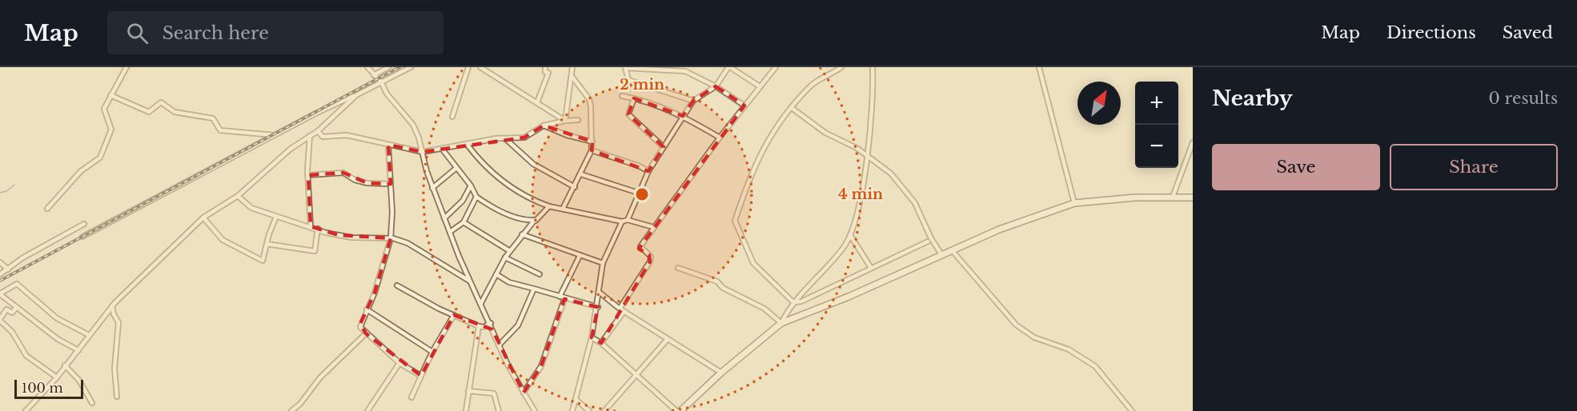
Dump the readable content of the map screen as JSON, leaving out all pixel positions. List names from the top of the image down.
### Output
{
  "scale_bar": "100 m",
  "north": "top right",
  "page": {
    "header": "Map",
    "search": "Search here",
    "nav": ["Map", "Directions", "Saved"],
    "heading": ["Nearby", "0 results"],
    "map_buttons": ["+", "−"],
    "buttons": ["Save", "Share"],
    "scale": "100 m"
  },
  "rings": ["2 min", "4 min"]
}
